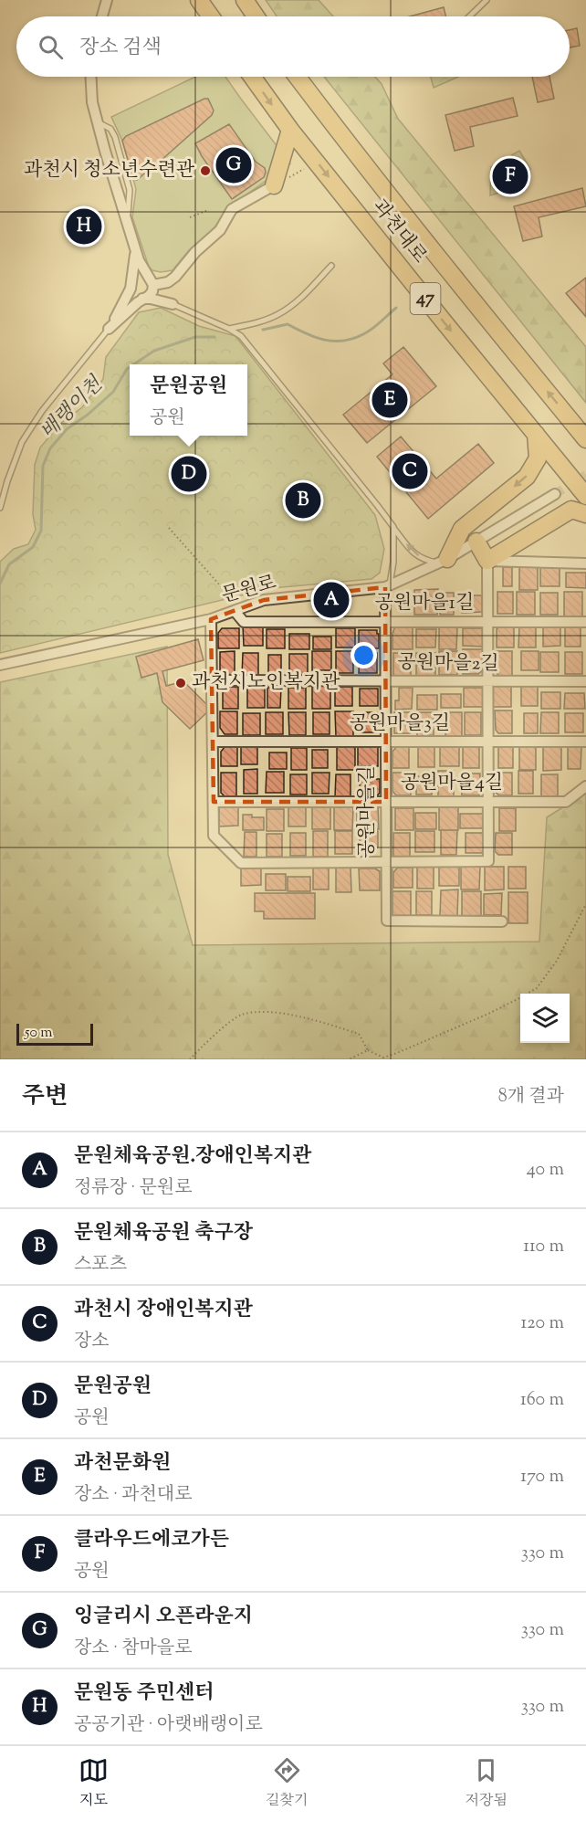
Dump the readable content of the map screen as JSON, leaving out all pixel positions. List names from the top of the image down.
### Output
{
  "streets": {
    "highway": ["과천대로", "47"],
    "street": [
      "문원로",
      "공원마을1길",
      "공원마을2길",
      "공원마을3길",
      "공원마을4길",
      "공원마을길"
    ]
  },
  "crossings": [
    ["문원로", "공원마을1길"],
    ["문원로", "공원마을길"],
    ["공원마을1길", "공원마을길"],
    ["공원마을2길", "공원마을길"],
    ["공원마을3길", "공원마을길"],
    ["공원마을4길", "공원마을길"]
  ],
  "water": ["배랭이천"],
  "places": ["과천시 청소년수련관", "과천시노인복지관"],
  "scale_bar": "50 m",
  "page": {
    "search": "장소 검색",
    "pins": [
      "G",
      "F",
      "H",
      "E",
      "C",
      "D",
      "B",
      "A"
    ],
    "popup": ["문원공원", "공원"],
    "scale": "50 m",
    "heading": ["주변", "8개 결과"],
    "list": [
      {
        "mark": "A",
        "name": "문원체육공원.장애인복지관",
        "note": "정류장 · 문원로",
        "value": "40 m"
      },
      {
        "mark": "B",
        "name": "문원체육공원 축구장",
        "note": "스포츠",
        "value": "110 m"
      },
      {
        "mark": "C",
        "name": "과천시 장애인복지관",
        "note": "장소",
        "value": "120 m"
      },
      {
        "mark": "D",
        "name": "문원공원",
        "note": "공원",
        "value": "160 m"
      },
      {
        "mark": "E",
        "name": "과천문화원",
        "note": "장소 · 과천대로",
        "value": "170 m"
      },
      {
        "mark": "F",
        "name": "클라우드에코가든",
        "note": "공원",
        "value": "330 m"
      },
      {
        "mark": "G",
        "name": "잉글리시 오픈라운지",
        "note": "장소 · 참마을로",
        "value": "330 m"
      },
      {
        "mark": "H",
        "name": "문원동 주민센터",
        "note": "공공기관 · 아랫배랭이로",
        "value": "330 m"
      }
    ],
    "nav": ["지도", "길찾기", "저장됨"]
  }
}
